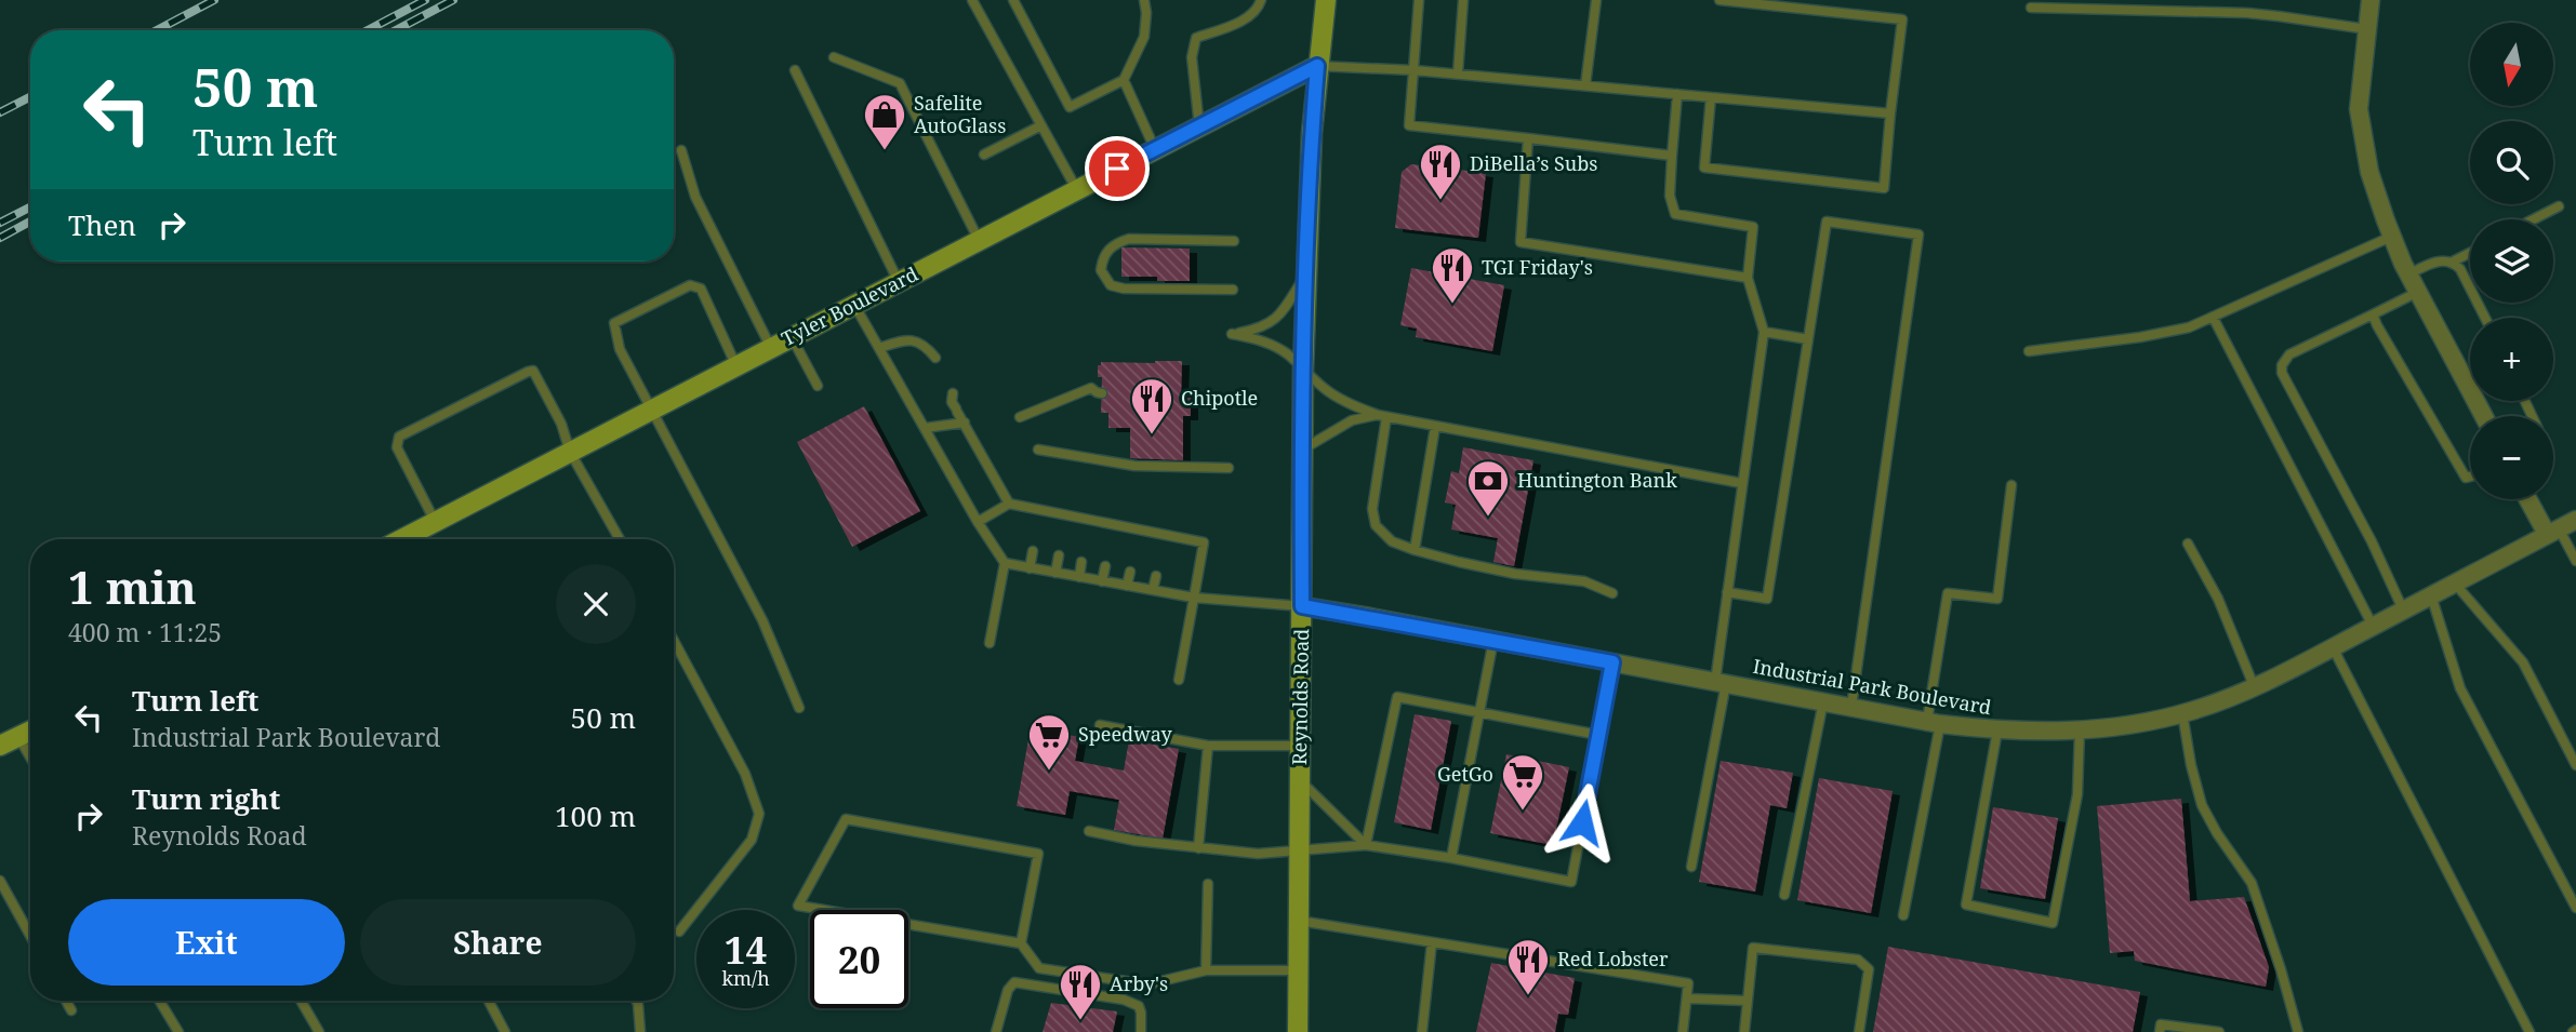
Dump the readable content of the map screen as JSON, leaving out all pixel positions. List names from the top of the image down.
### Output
{
  "streets": {
    "street": ["Tyler Boulevard", "Industrial Park Boulevard", "Reynolds Road"]
  },
  "crossings": [
    ["Tyler Boulevard", "Reynolds Road"],
    ["Industrial Park Boulevard", "Reynolds Road"]
  ],
  "places": {
    "shop": ["Safelite AutoGlass"],
    "restaurant": [
      "DiBella’s Subs",
      "TGI Friday's",
      "Chipotle",
      "Red Lobster",
      "Arby's"
    ],
    "bank": ["Huntington Bank"],
    "supermarket": ["Speedway", "GetGo"]
  },
  "north": "bottom",
  "page": {
    "map_buttons": ["+", "−"],
    "turn": ["50 m", "Turn left"],
    "then": "Then",
    "heading": ["1 min", "400 m · 11:25"],
    "list": [
      {
        "name": "Turn left",
        "note": "Industrial Park Boulevard",
        "value": "50 m"
      },
      {
        "name": "Turn right",
        "note": "Reynolds Road",
        "value": "100 m"
      }
    ],
    "buttons": ["Exit", "Share"],
    "speed": "14 km/h",
    "limit": "20"
  }
}
